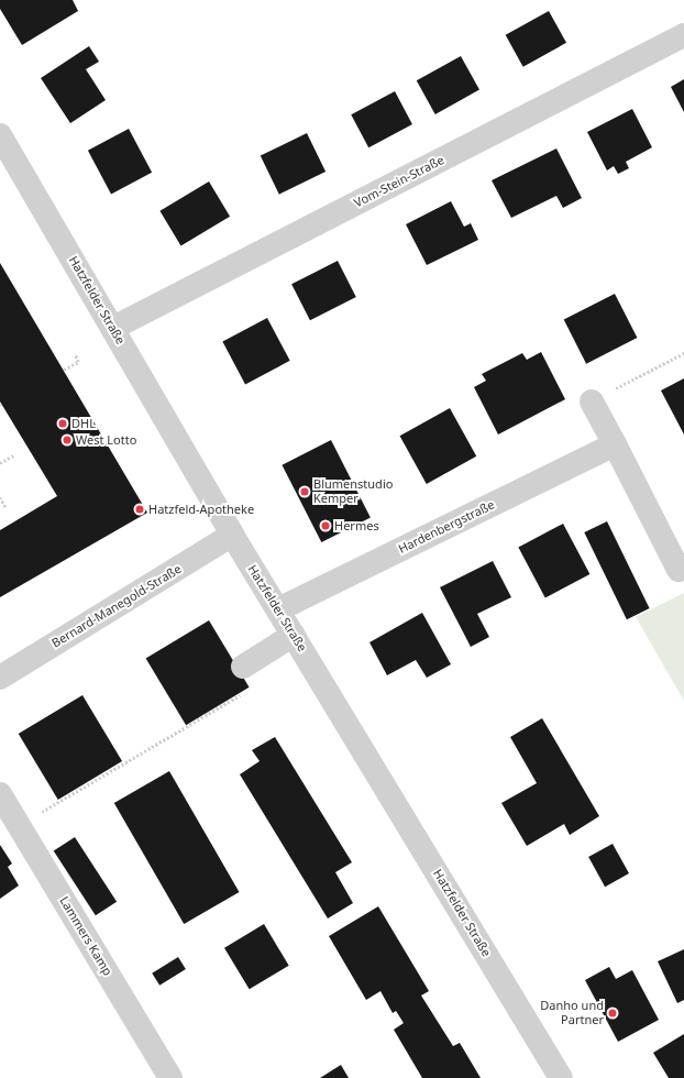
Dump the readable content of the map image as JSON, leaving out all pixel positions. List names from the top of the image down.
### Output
{
  "streets": {
    "street": [
      "Vom-Stein-Straße",
      "Hatzfelder Straße",
      "Hardenbergstraße",
      "Bernard-Manegold-Straße",
      "Lammers Kamp"
    ]
  },
  "crossings": [
    ["Vom-Stein-Straße", "Hatzfelder Straße"],
    ["Hatzfelder Straße", "Hardenbergstraße"],
    ["Hatzfelder Straße", "Bernard-Manegold-Straße"]
  ],
  "places": [
    "DHL",
    "West Lotto",
    "Blumenstudio Kemper",
    "Hatzfeld-Apotheke",
    "Hermes",
    "Danho und Partner"
  ]
}
